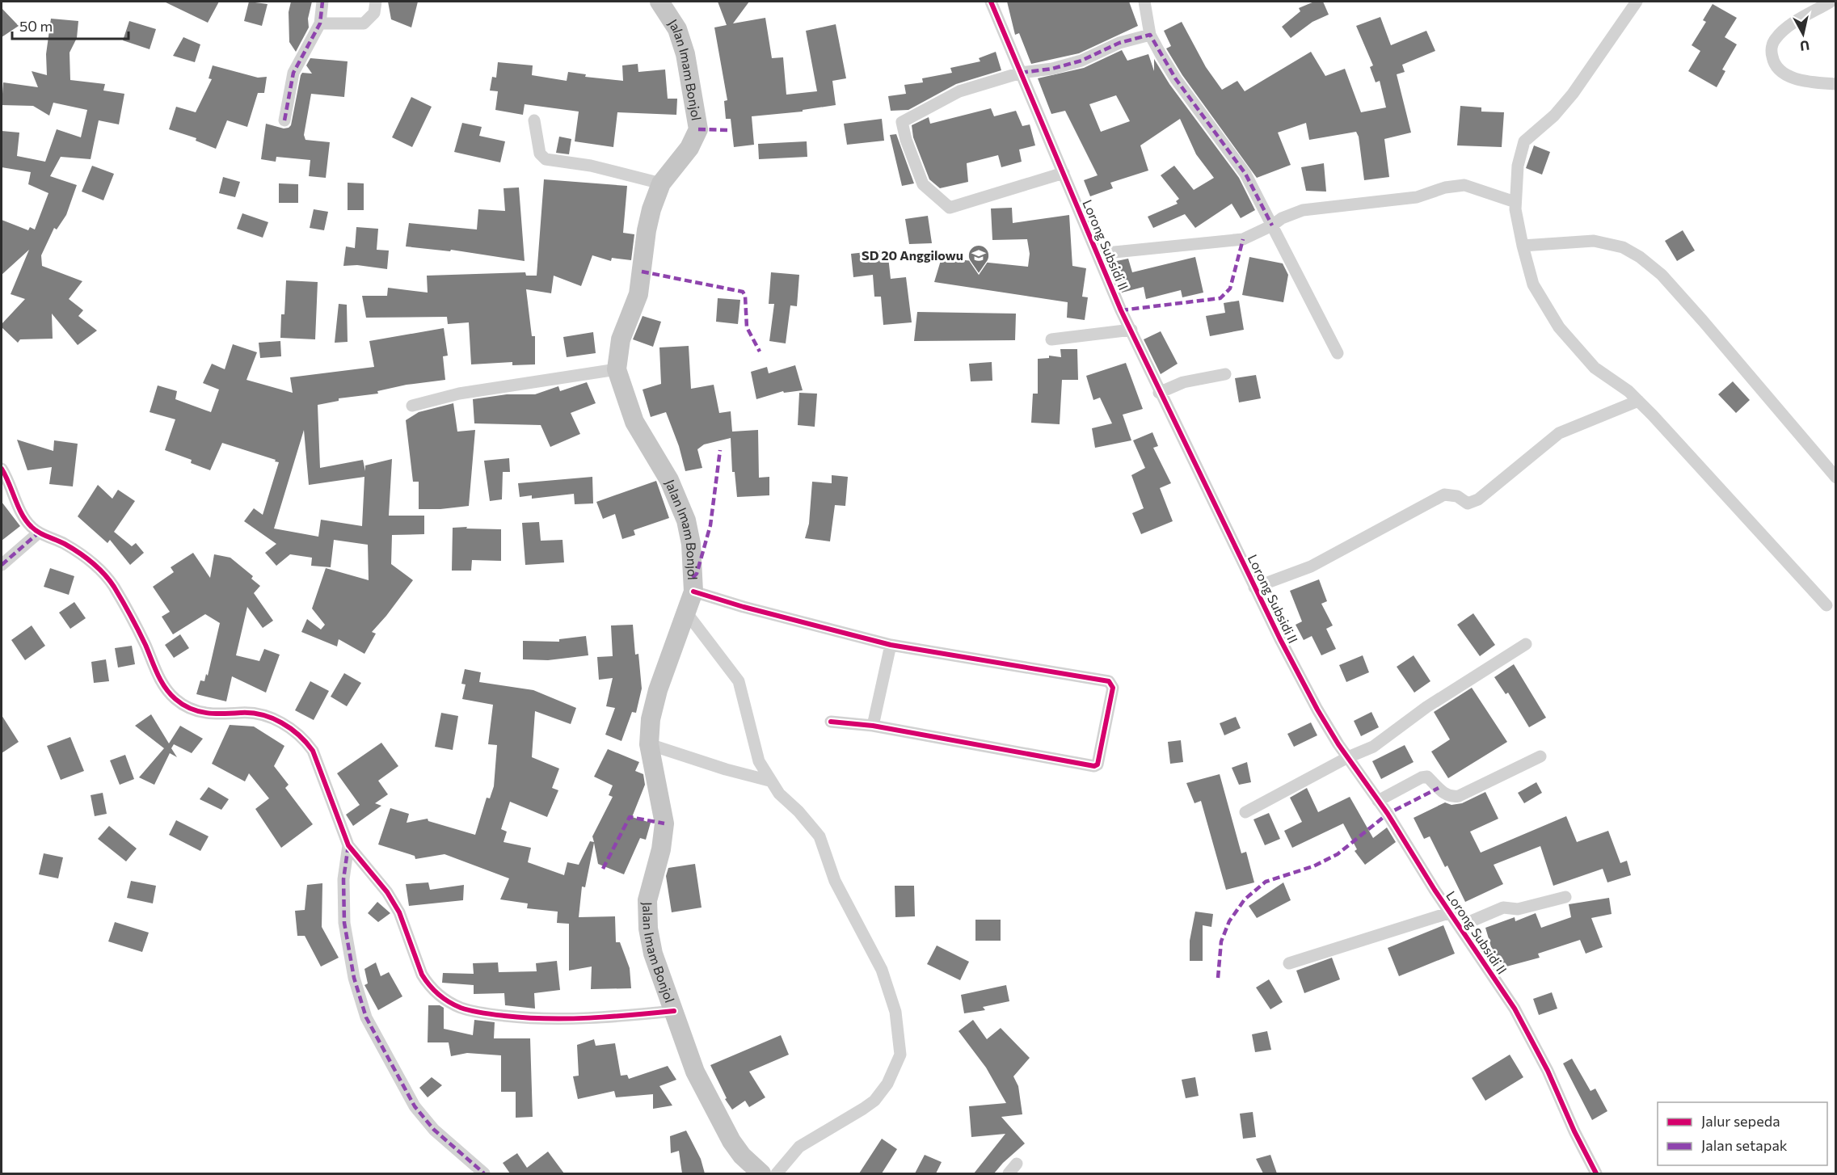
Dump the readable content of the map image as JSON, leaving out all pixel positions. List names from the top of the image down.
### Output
{
  "streets": {
    "main road": ["Jalan Imam Bonjol"],
    "street": ["Lorong Subsidi II"]
  },
  "places": {
    "school or university": ["SD 20 Anggilowu"]
  },
  "legend": ["Jalur sepeda", "Jalan setapak"],
  "scale_bar": "50 m",
  "north": "bottom"
}
